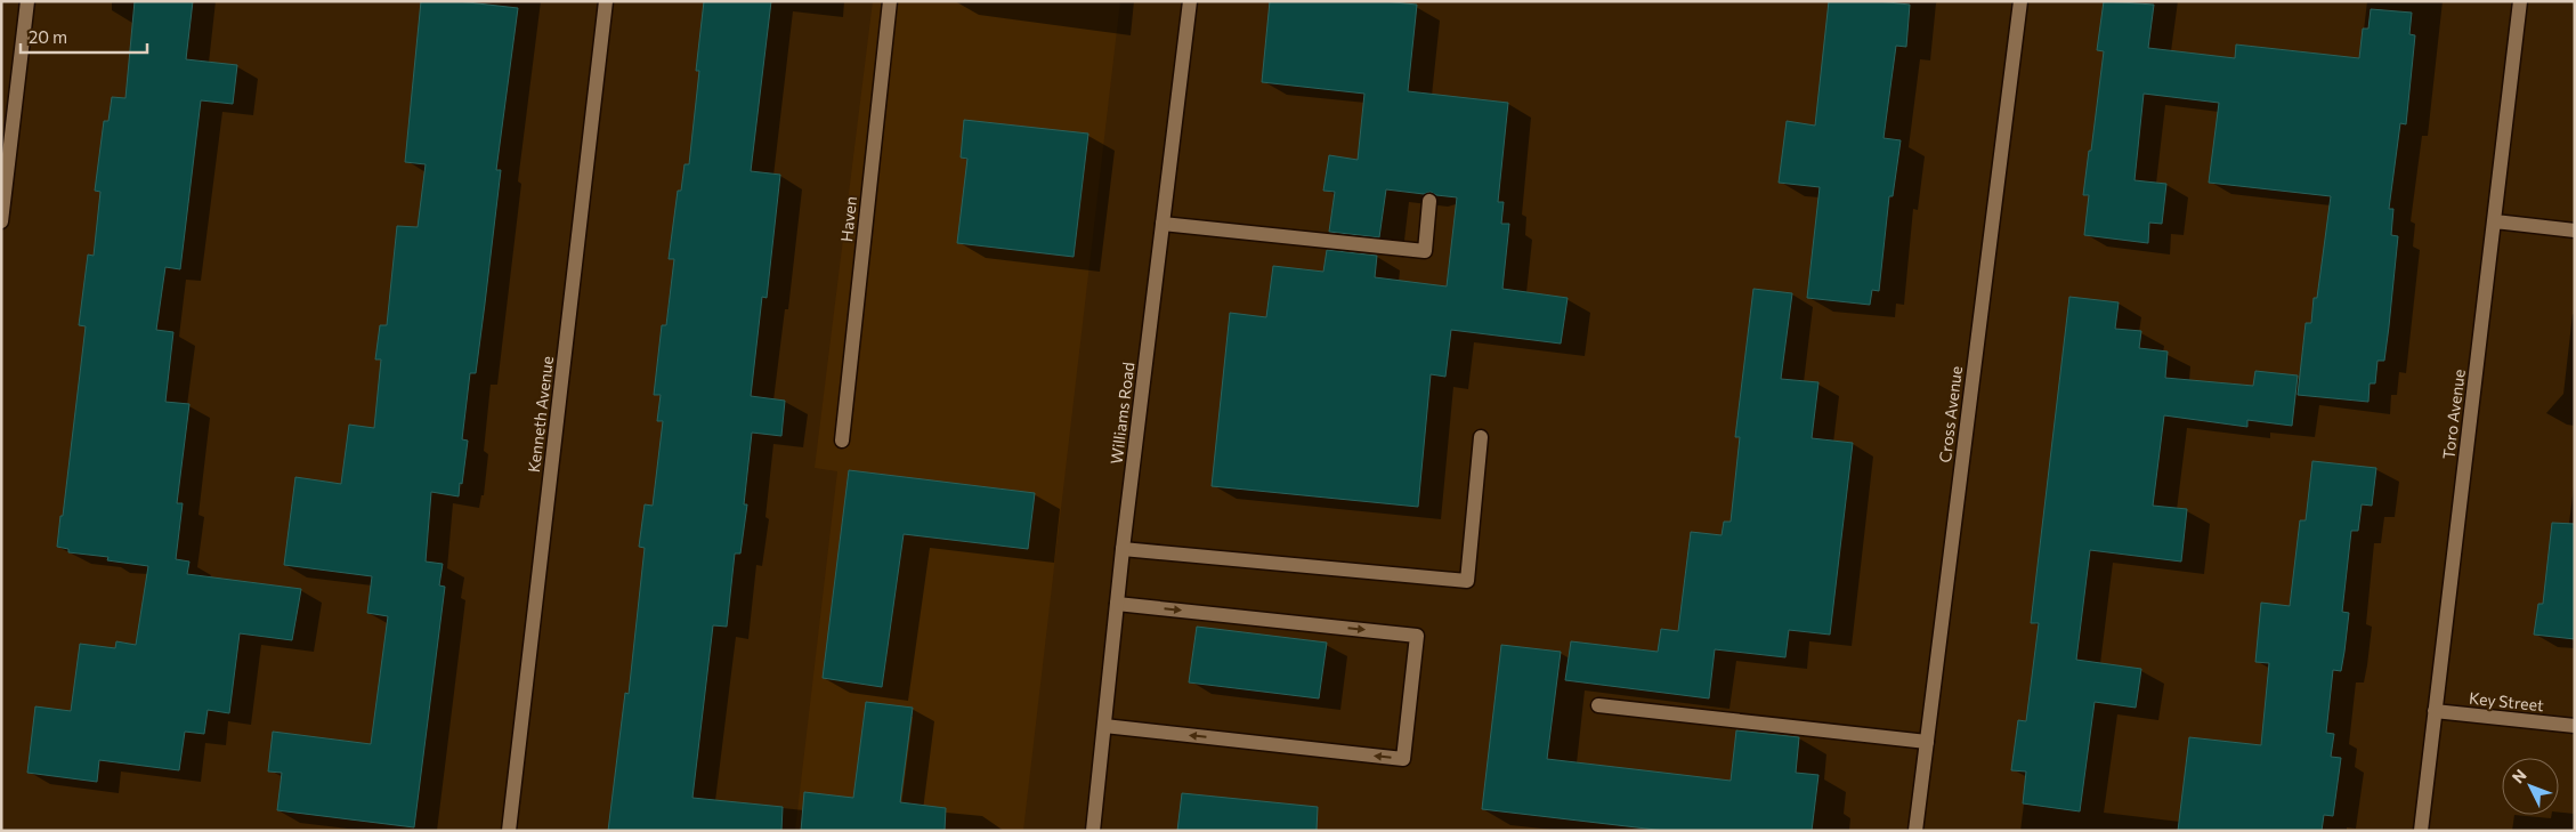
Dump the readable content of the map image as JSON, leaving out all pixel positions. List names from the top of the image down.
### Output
{
  "streets": {
    "street": [
      "Haven",
      "Williams Road",
      "Kenneth Avenue",
      "Cross Avenue",
      "Toro Avenue",
      "Key Street"
    ]
  },
  "crossings": [
    ["Toro Avenue", "Key Street"]
  ],
  "scale_bar": "20 m",
  "north": "top left"
}
